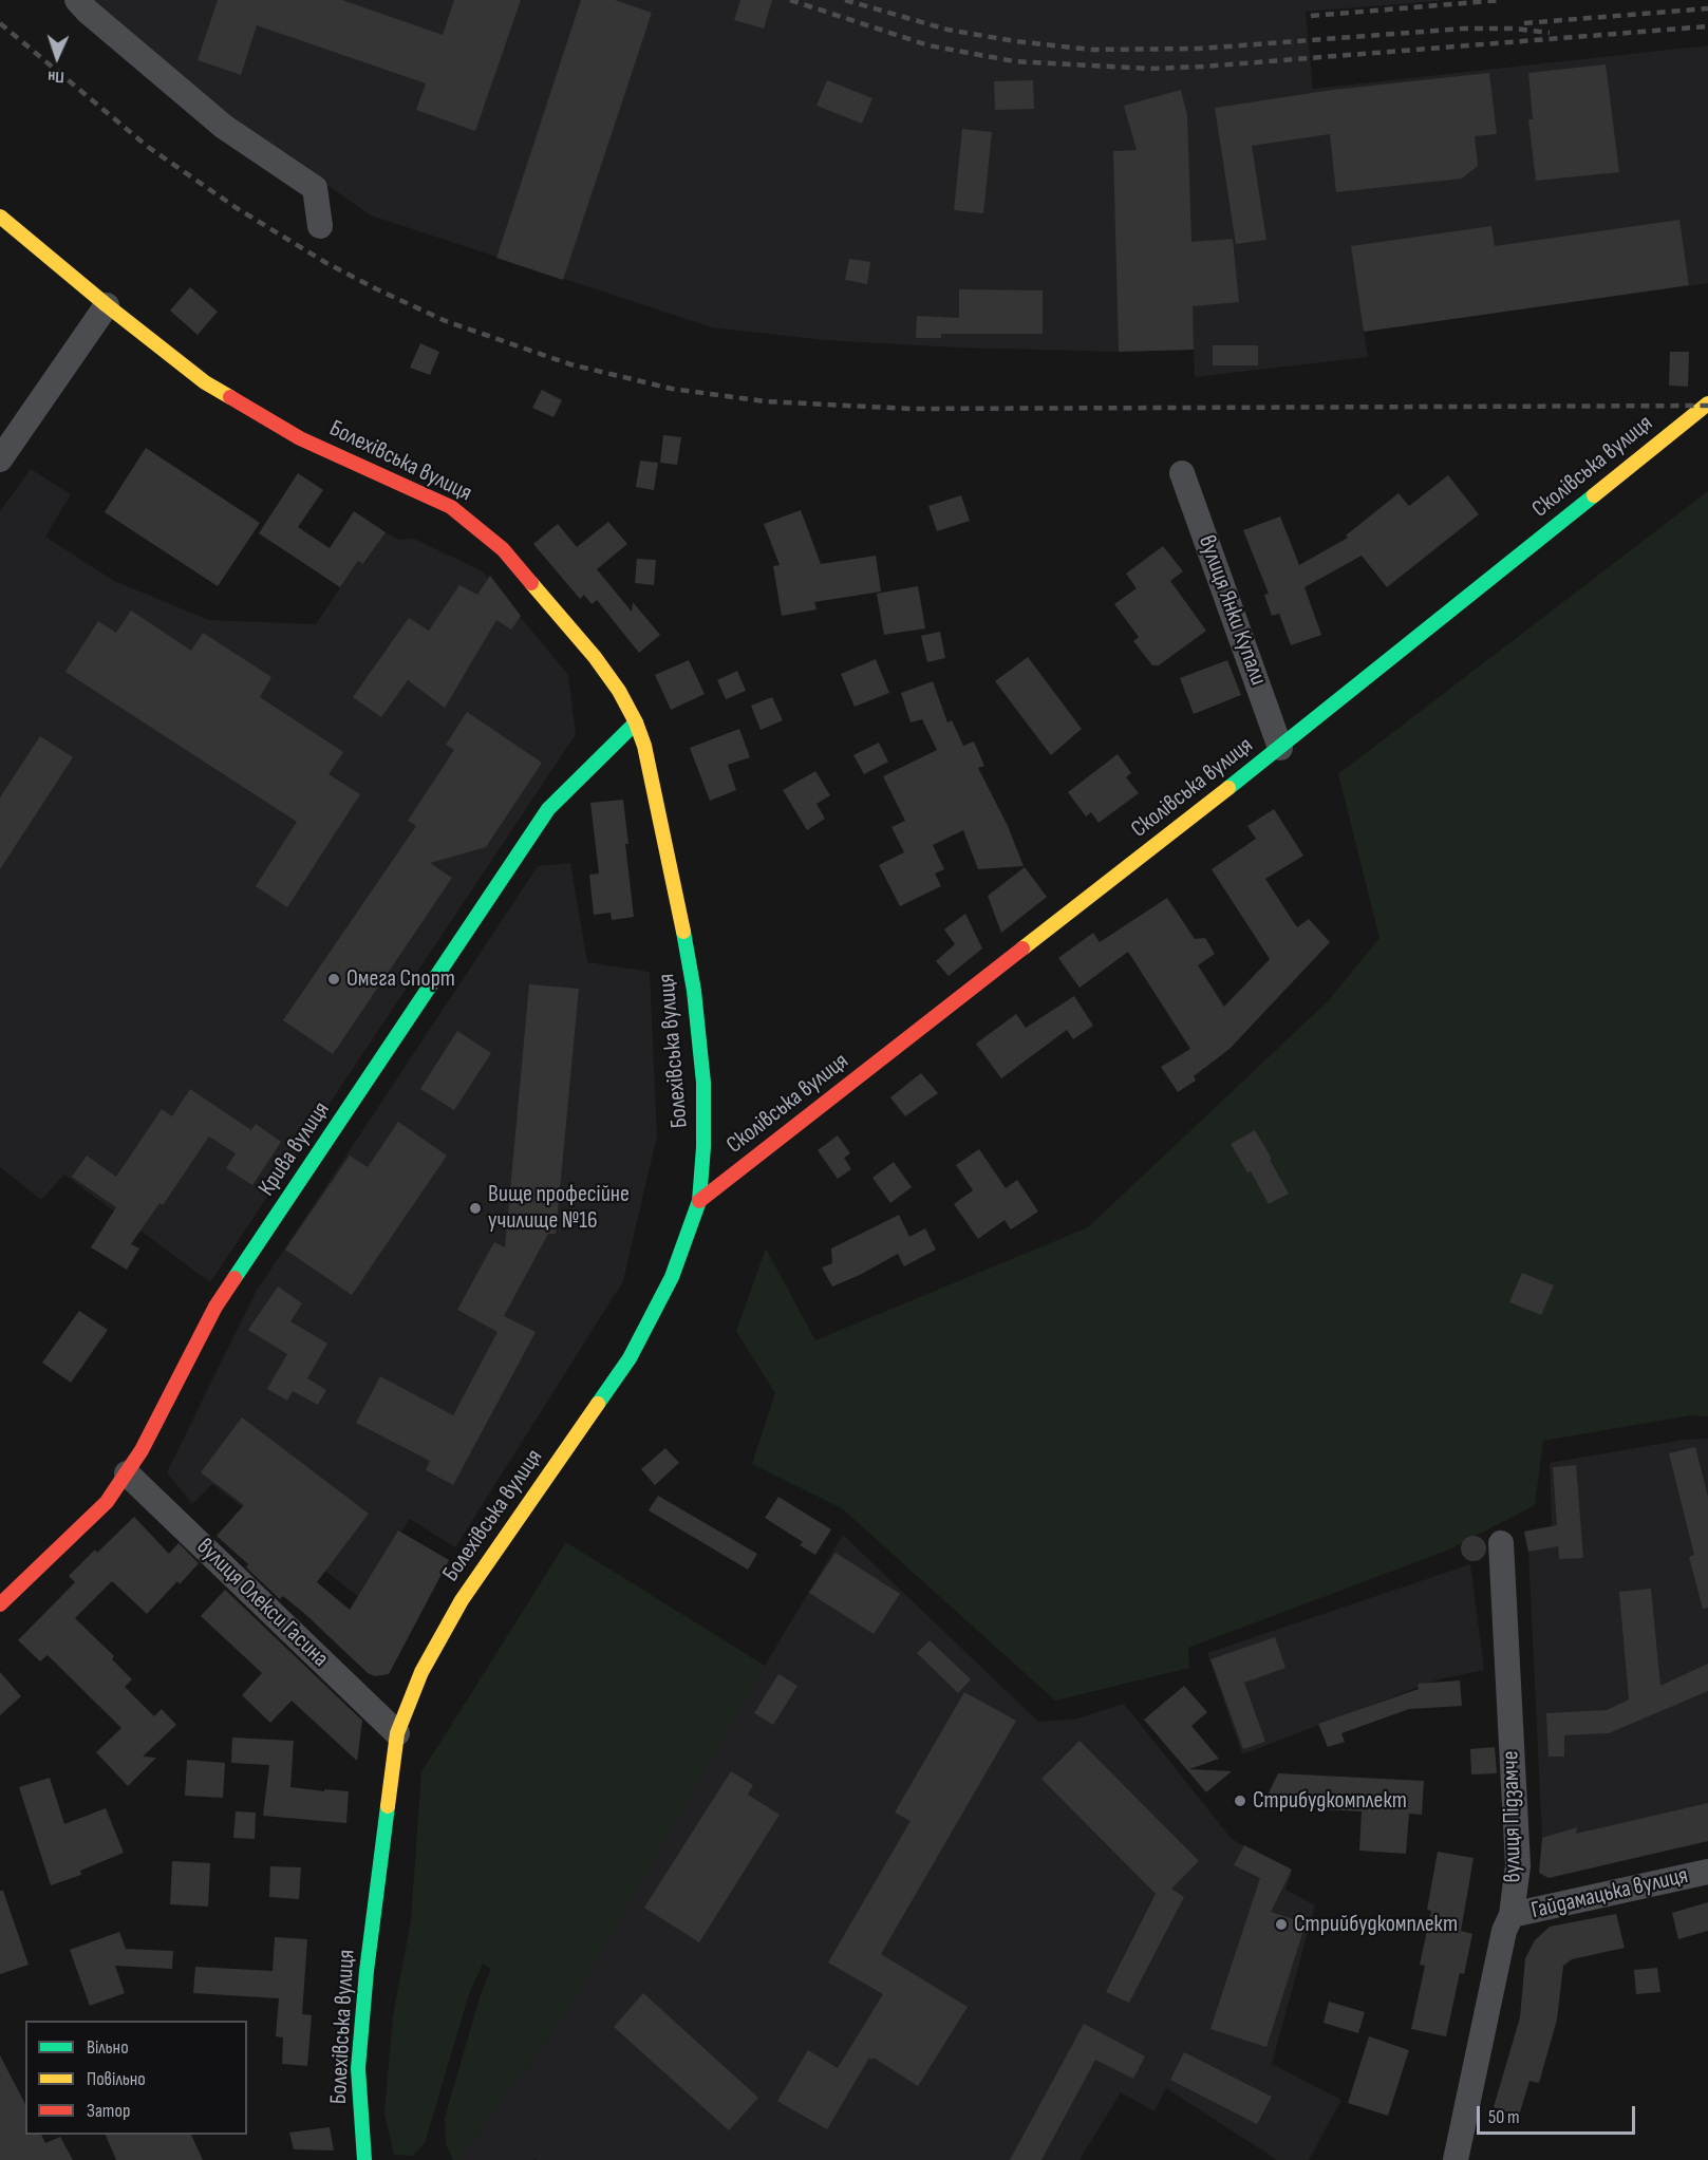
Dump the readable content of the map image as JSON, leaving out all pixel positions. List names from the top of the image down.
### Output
{
  "streets": {
    "street": [
      "Болехівська вулиця",
      "Сколівська вулиця",
      "вулиця Янки Купали",
      "Крива вулиця",
      "вулиця Олекси Гасина",
      "вулиця Підзамче",
      "Гайдамацька вулиця"
    ]
  },
  "crossings": [
    ["Болехівська вулиця", "Сколівська вулиця"],
    ["Болехівська вулиця", "Крива вулиця"],
    ["Болехівська вулиця", "вулиця Олекси Гасина"],
    ["Сколівська вулиця", "вулиця Янки Купали"],
    ["Крива вулиця", "вулиця Олекси Гасина"],
    ["вулиця Підзамче", "Гайдамацька вулиця"]
  ],
  "places": [
    "Омега Спорт",
    "Вище професійне училище №16",
    "Стрибудкомплект",
    "Стрийбудкомплект"
  ],
  "legend": ["Вільно", "Повільно", "Затор"],
  "scale_bar": "50 m",
  "north": "bottom"
}
